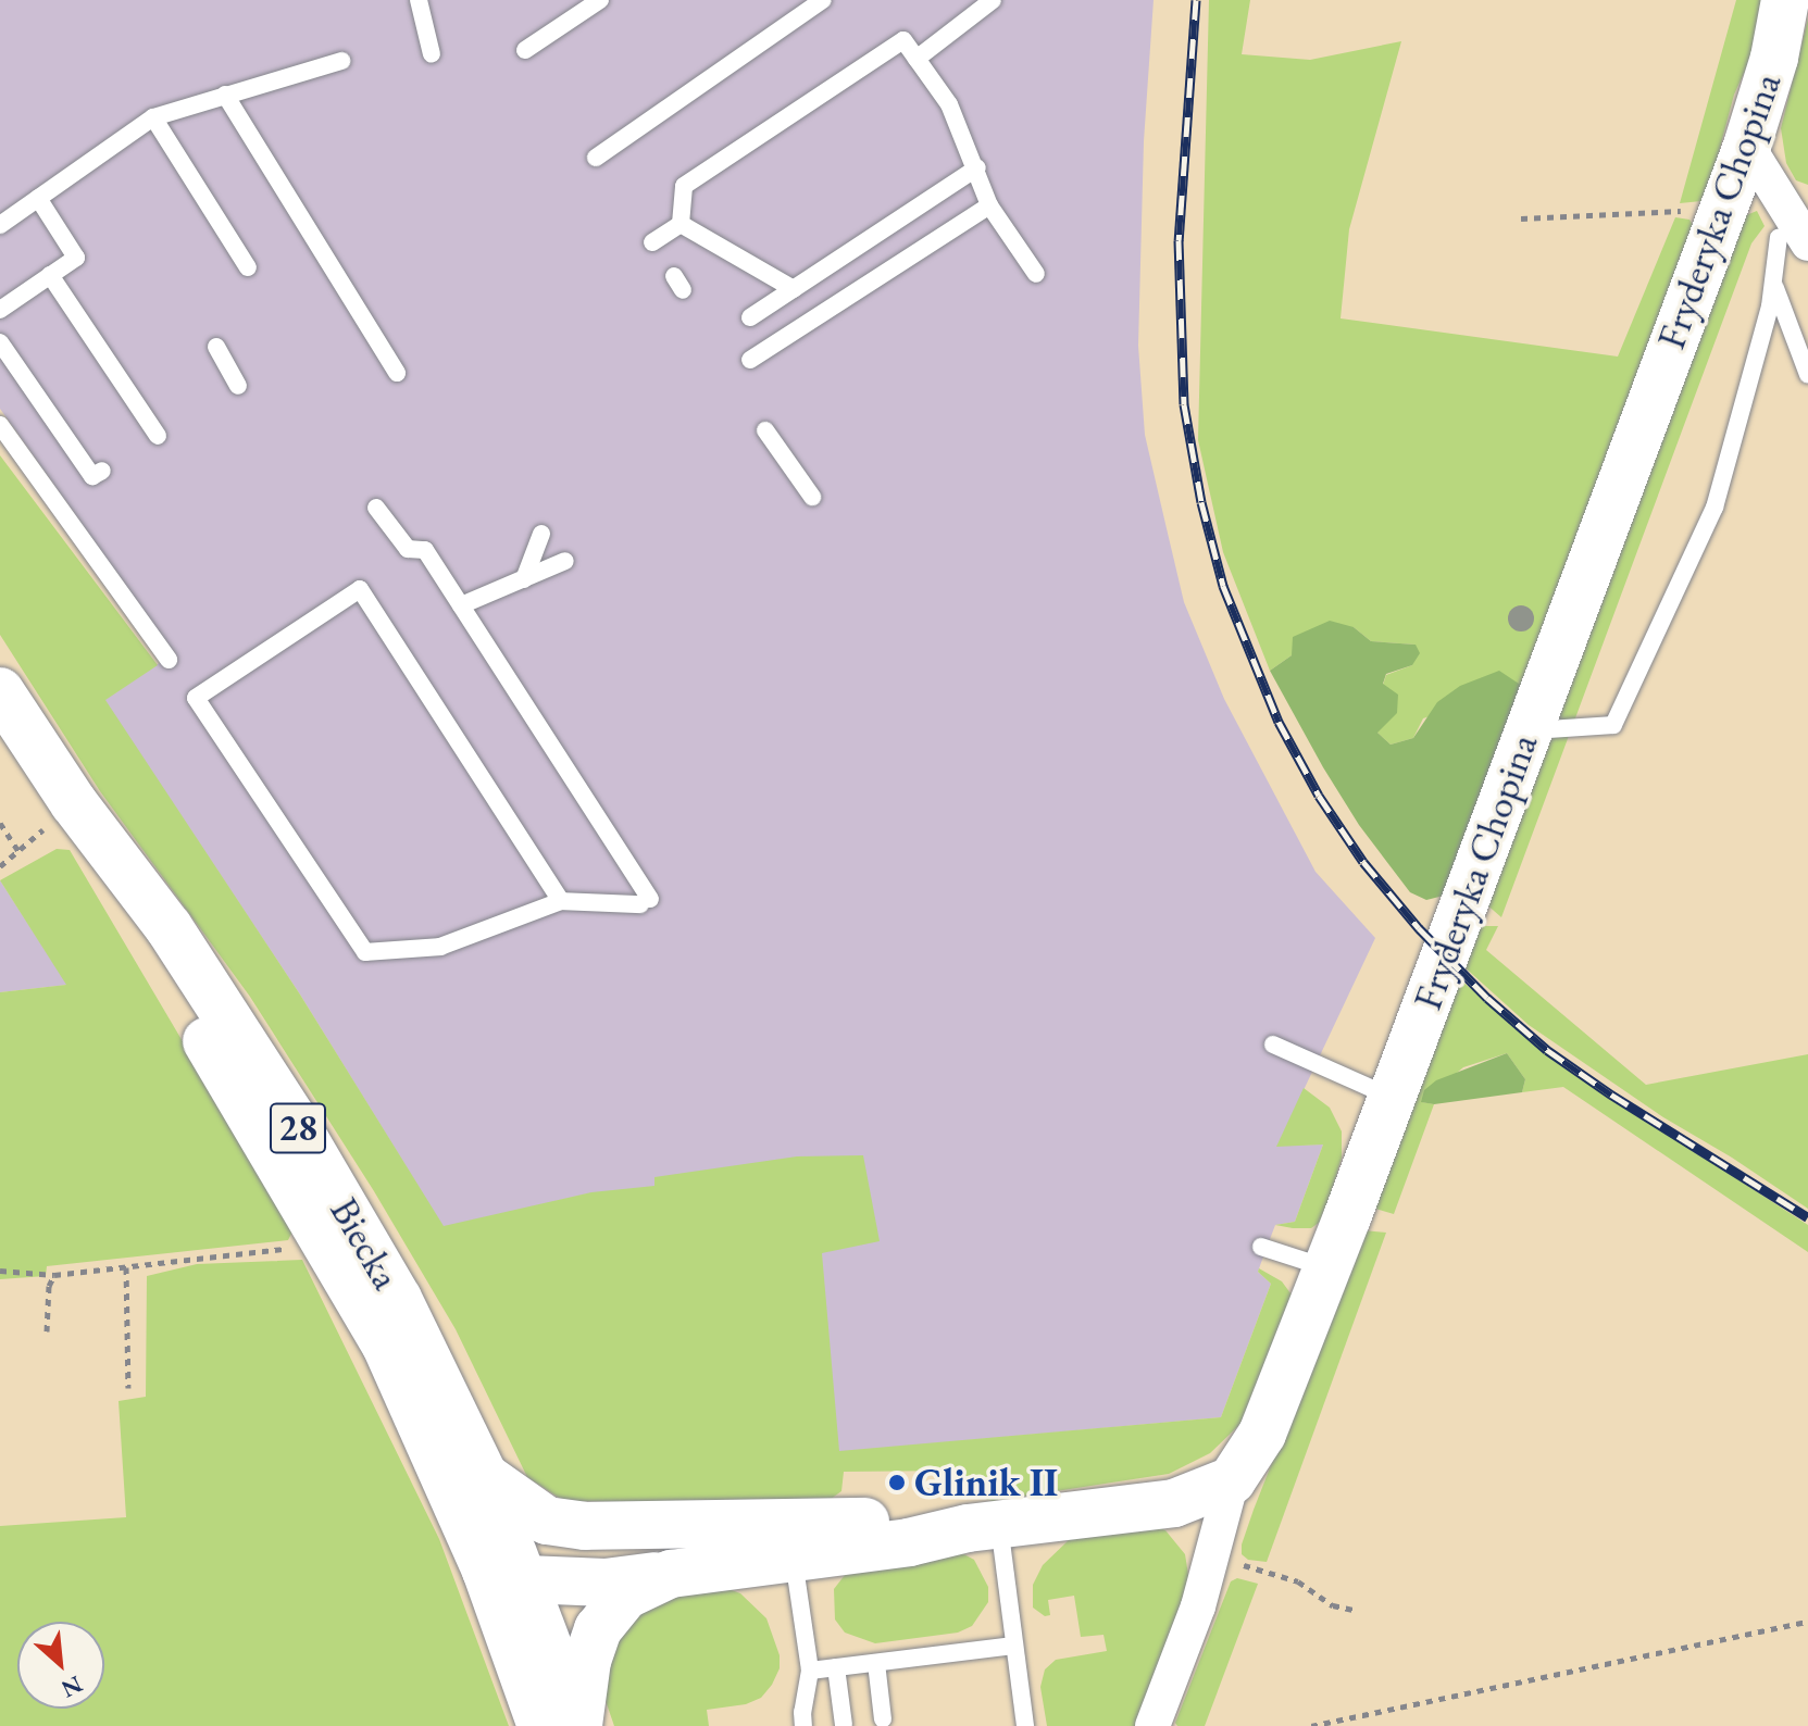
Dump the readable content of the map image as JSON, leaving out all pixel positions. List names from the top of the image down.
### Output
{
  "streets": {
    "street": ["Fryderyka Chopina", "28", "Biecka"]
  },
  "places": ["Glinik II"],
  "north": "bottom right"
}
